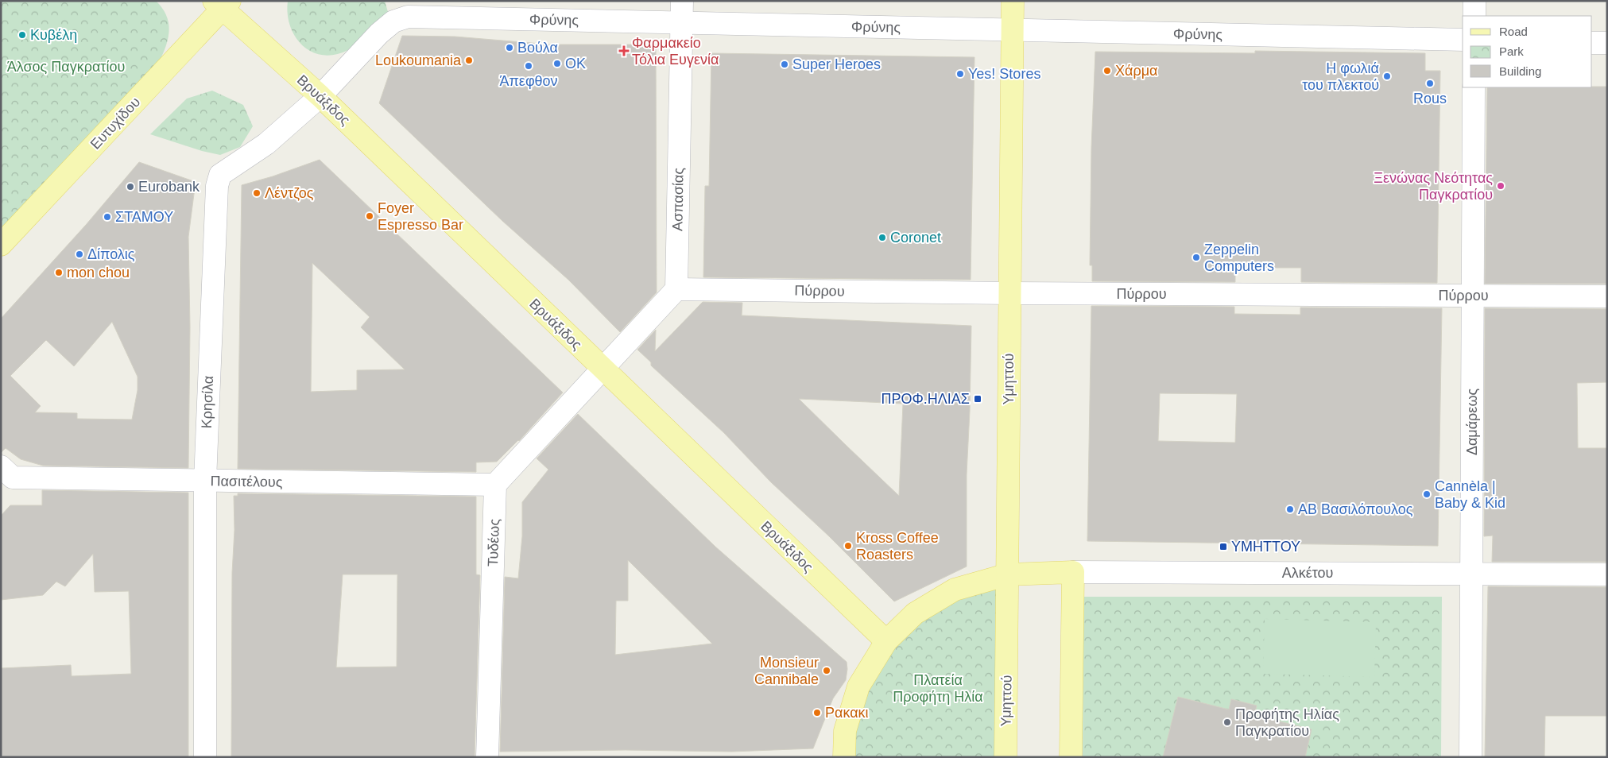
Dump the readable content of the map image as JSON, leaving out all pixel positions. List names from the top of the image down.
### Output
{
  "streets": {
    "main road": [
      "Βρυάξιδος",
      "Ευτυχίδου",
      "Υμηττού",
      "Αλκέτου"
    ],
    "street": [
      "Φρύνης",
      "Ασπασίας",
      "Πύρρου",
      "Κρησίλα",
      "Δαμάρεως",
      "Πασιτέλους",
      "Τυδέως"
    ]
  },
  "crossings": [
    ["Φρύνης", "Βρυάξιδος"],
    ["Φρύνης", "Ασπασίας"],
    ["Φρύνης", "Υμηττού"],
    ["Φρύνης", "Κρησίλα"],
    ["Βρυάξιδος", "Ευτυχίδου"],
    ["Βρυάξιδος", "Κρησίλα"],
    ["Ασπασίας", "Πύρρου"],
    ["Πύρρου", "Υμηττού"],
    ["Πύρρου", "Δαμάρεως"],
    ["Υμηττού", "Αλκέτου"],
    ["Κρησίλα", "Πασιτέλους"],
    ["Δαμάρεως", "Αλκέτου"],
    ["Πασιτέλους", "Τυδέως"]
  ],
  "parks": ["Άλσος Παγκρατίου", "Πλατεία Προφήτη Ηλία"],
  "places": {
    "other": [
      "Κυβέλη",
      "Βούλα",
      "Loukoumania",
      "OK",
      "Super Heroes",
      "Άπεφθον",
      "Χάρμα",
      "Yes! Stores",
      "Η φωλιά του πλεκτού",
      "Rous",
      "Ξενώνας Νεότητας Παγκρατίου",
      "Eurobank",
      "Λέντζος",
      "Foyer Espresso Bar",
      "ΣΤΑΜΟΥ",
      "Coronet",
      "Δίπολις",
      "Zeppelin Computers",
      "mon chou",
      "Cannèla | Baby & Kid",
      "ΑΒ Βασιλόπουλος",
      "Kross Coffee Roasters",
      "Monsieur Cannibale",
      "Ρακακι",
      "Προφήτης Ηλίας Παγκρατίου"
    ],
    "health": ["Φαρμακείο Τόλια Ευγενία"],
    "transit": ["ΠΡΟΦ.ΗΛΙΑΣ", "ΥΜΗΤΤΟΥ"]
  },
  "legend": ["Road", "Park", "Building"]
}
